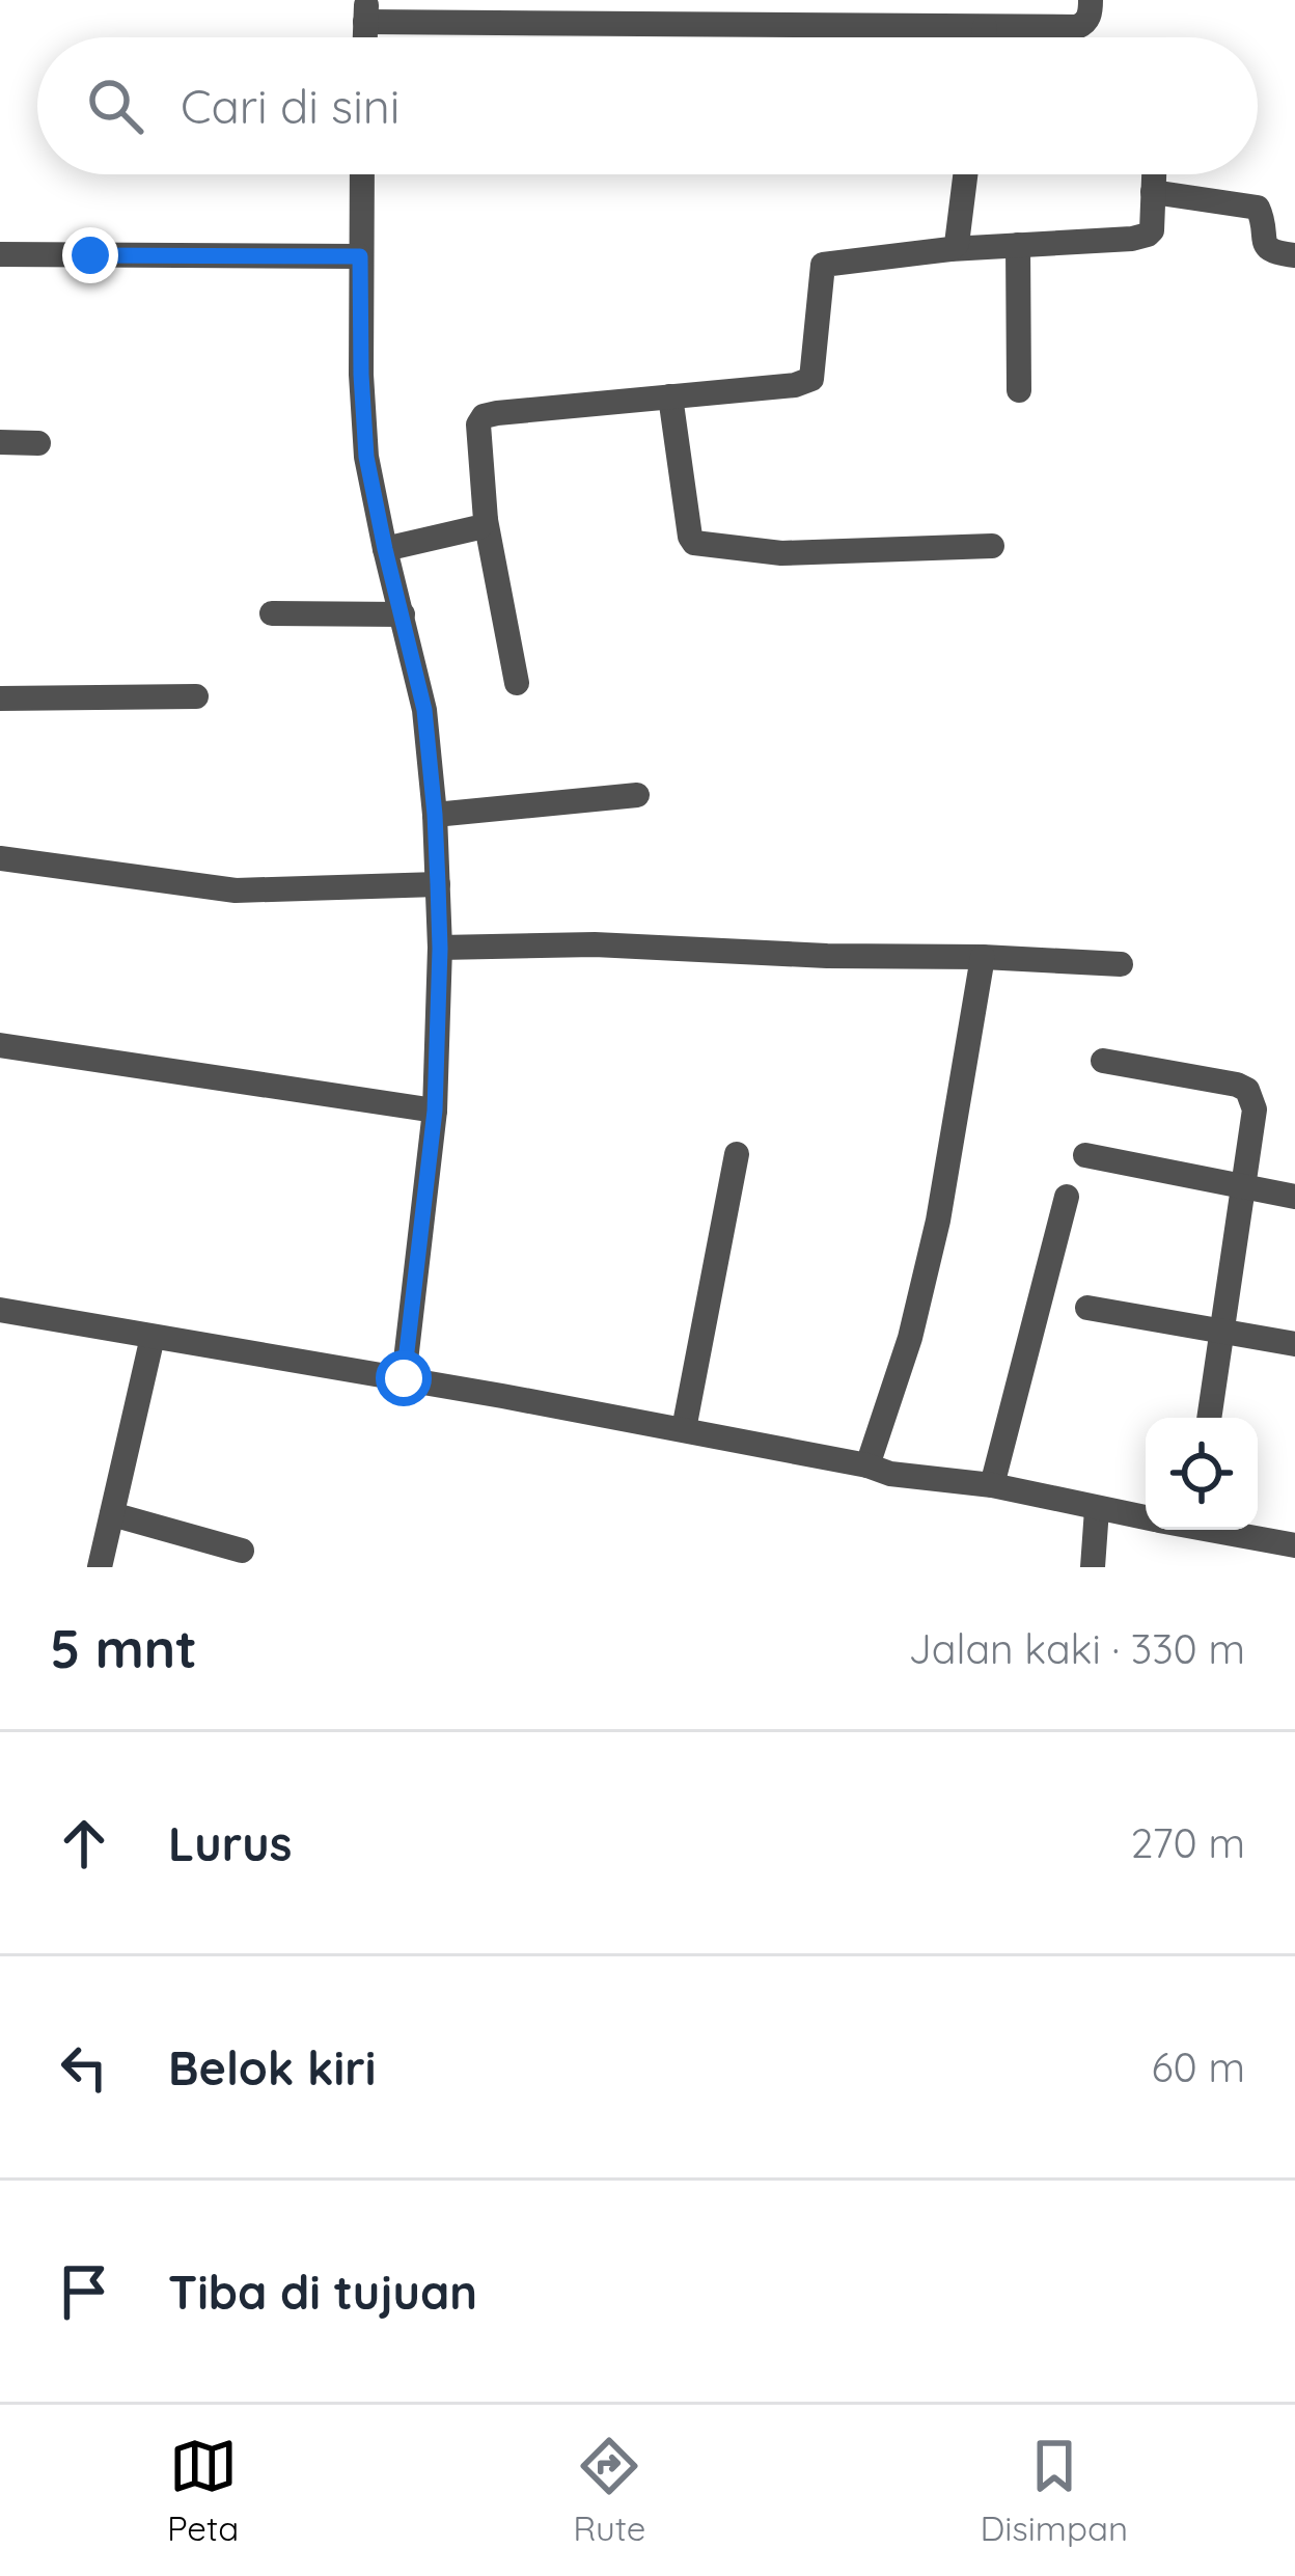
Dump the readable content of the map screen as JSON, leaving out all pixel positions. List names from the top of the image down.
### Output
{
  "page": {
    "search": "Cari di sini",
    "heading": ["5 mnt", "Jalan kaki · 330 m"],
    "list": [
      ["Lurus", "270 m"],
      ["Belok kiri", "60 m"],
      "Tiba di tujuan"
    ],
    "nav": ["Peta", "Rute", "Disimpan"]
  }
}
